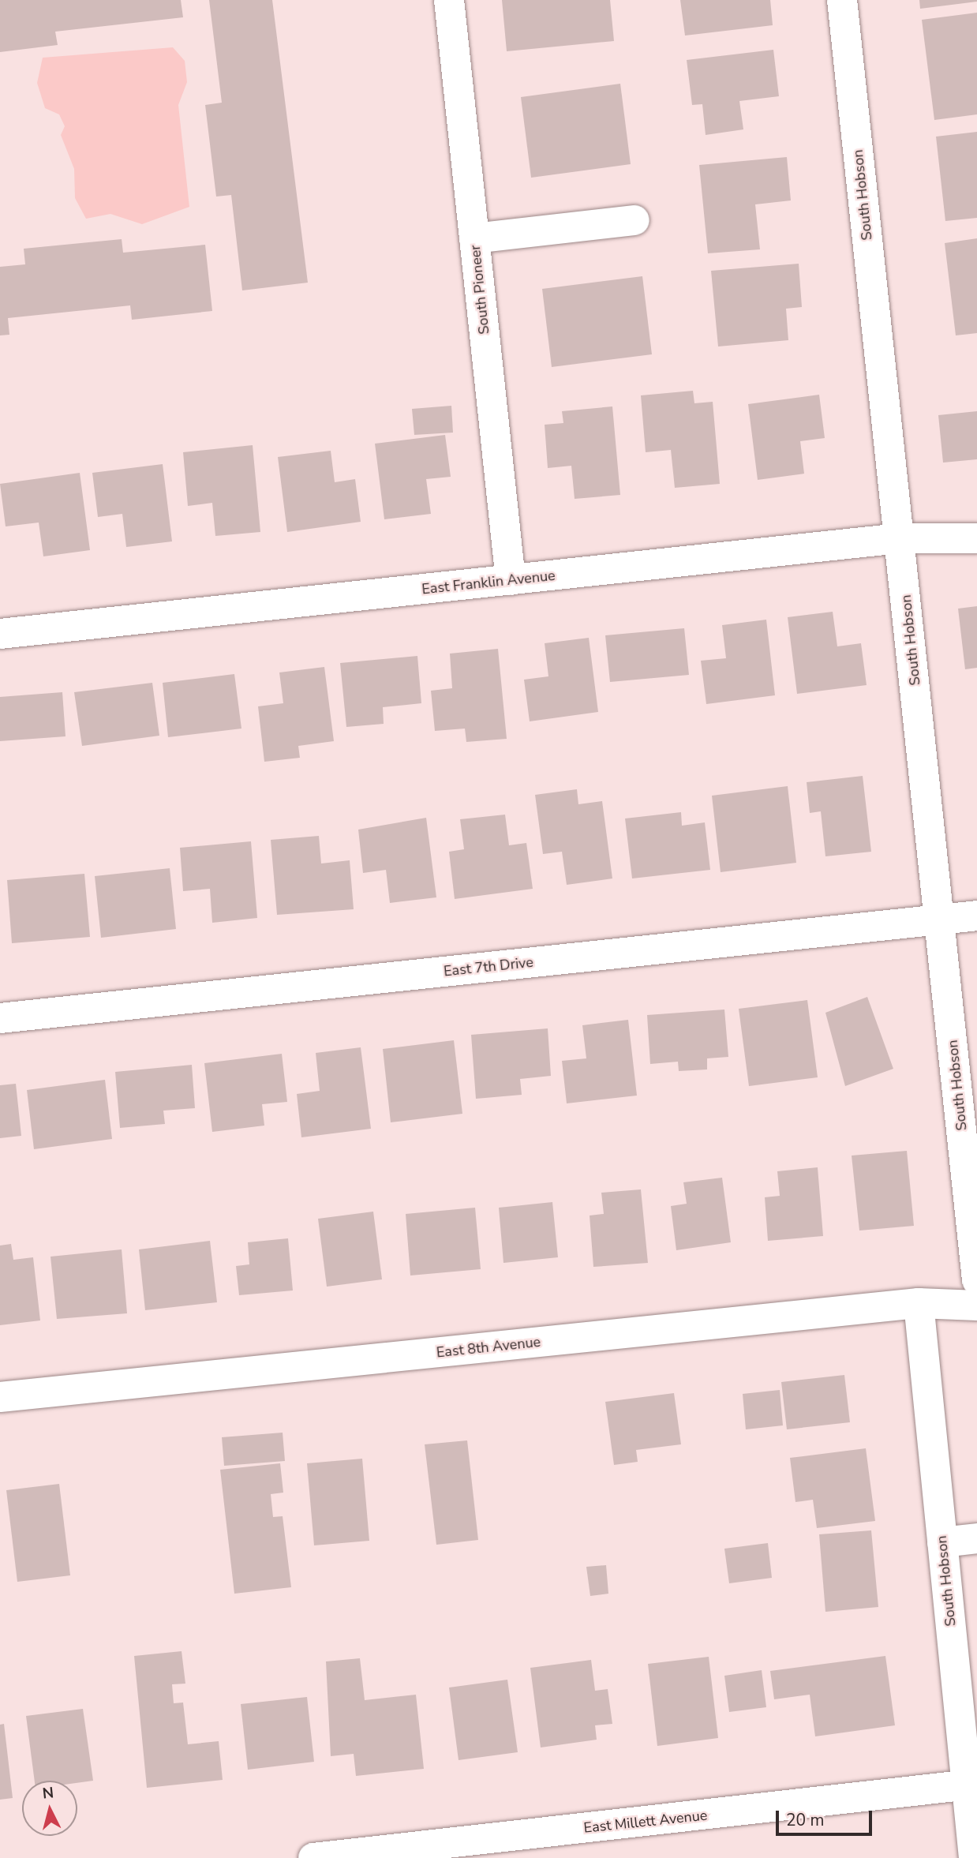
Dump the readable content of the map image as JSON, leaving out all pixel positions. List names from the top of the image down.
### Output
{
  "streets": {
    "street": [
      "South Hobson",
      "South Pioneer",
      "East Franklin Avenue",
      "East 7th Drive",
      "East 8th Avenue",
      "East Millett Avenue"
    ]
  },
  "crossings": [
    ["South Hobson", "East Franklin Avenue"],
    ["South Hobson", "East 7th Drive"],
    ["South Hobson", "East 8th Avenue"],
    ["South Hobson", "East Millett Avenue"],
    ["South Pioneer", "East Franklin Avenue"]
  ],
  "scale_bar": "20 m",
  "north": "top"
}
